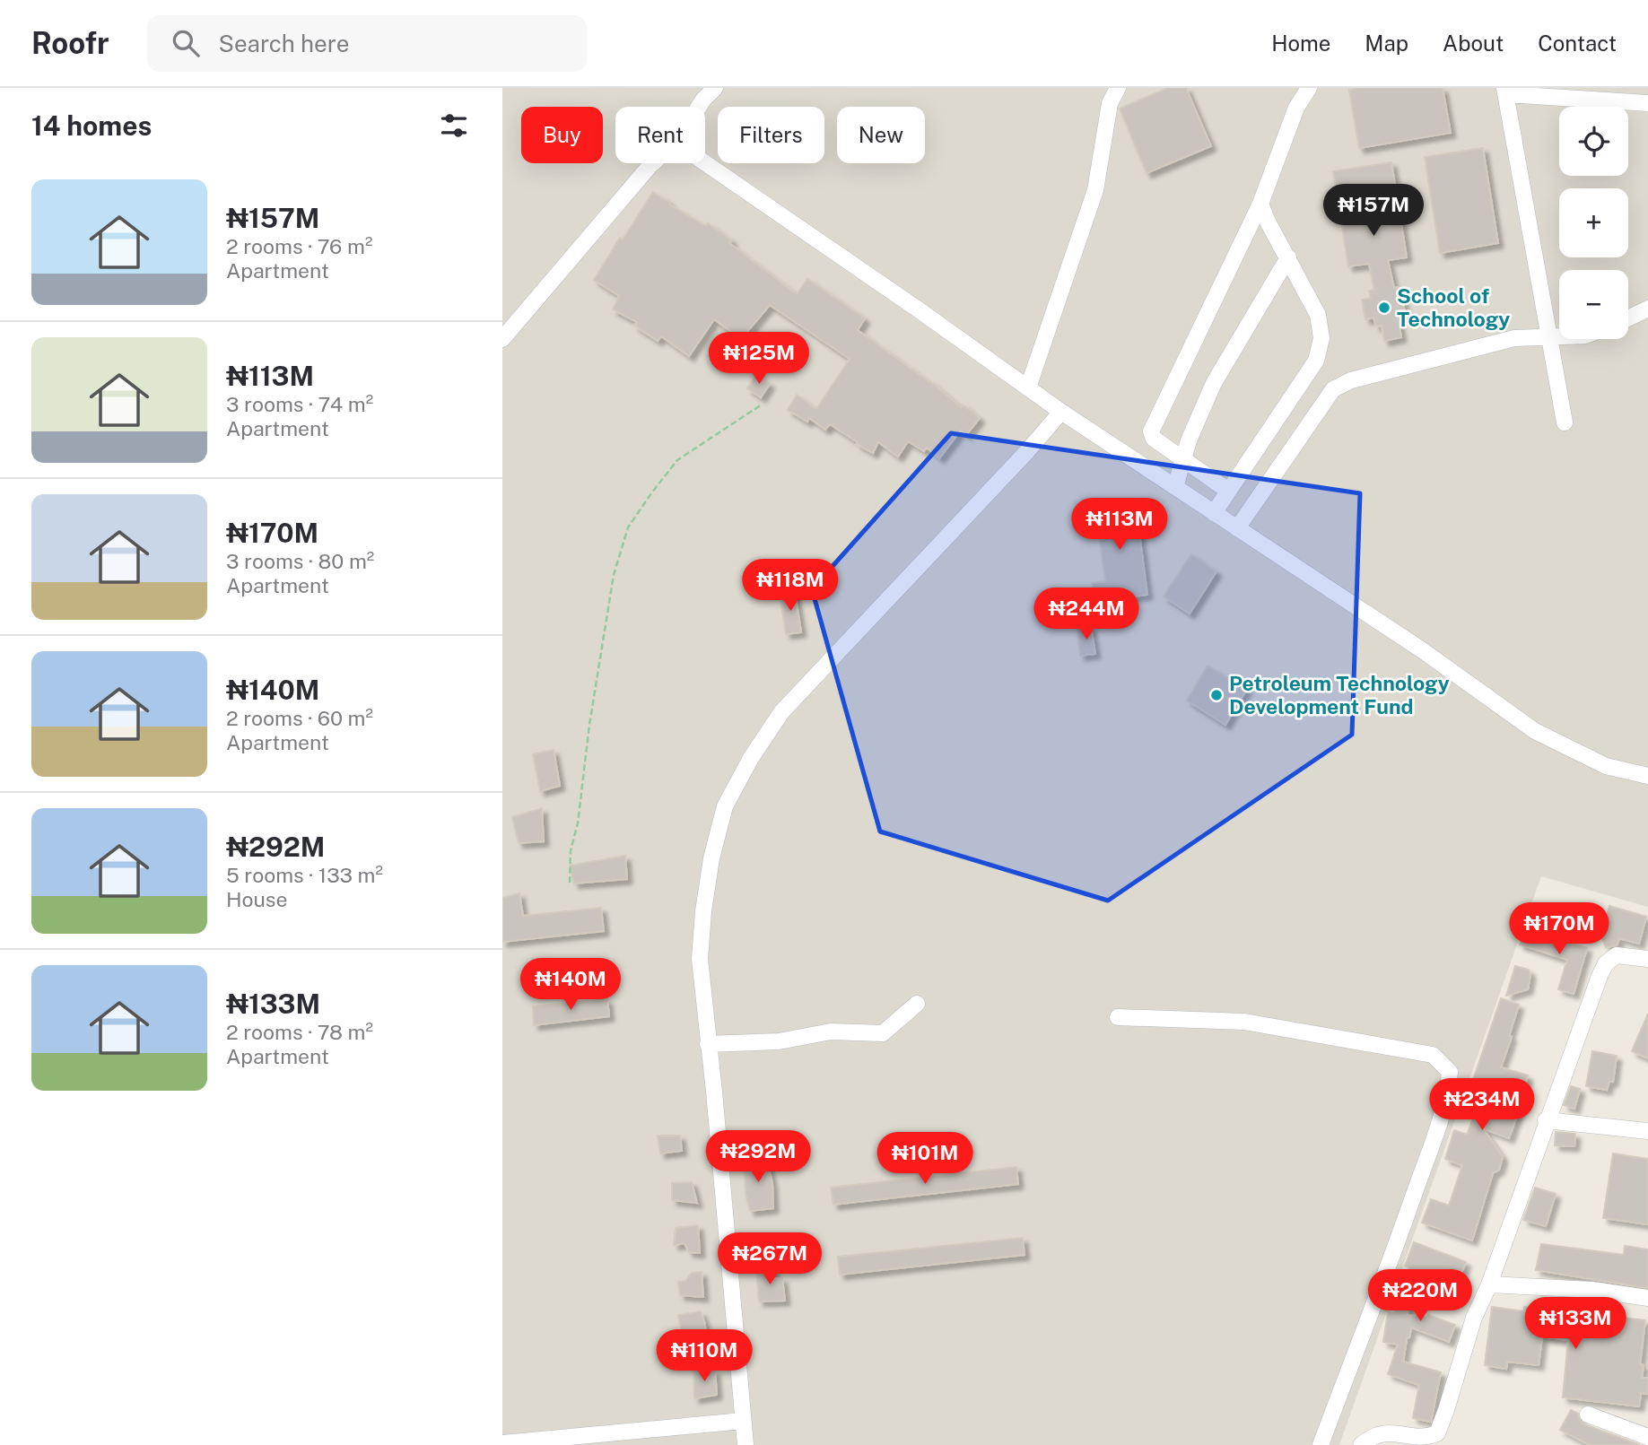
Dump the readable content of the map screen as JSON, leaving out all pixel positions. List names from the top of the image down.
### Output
{
  "places": ["School of Technology", "Petroleum Technology Development Fund"],
  "page": {
    "header": "Roofr",
    "search": "Search here",
    "nav": [
      "Home",
      "Map",
      "About",
      "Contact"
    ],
    "heading": "14 homes",
    "map_buttons": ["+", "−"],
    "chip": [
      "Buy",
      "Rent",
      "Filters",
      "New"
    ],
    "list": [
      {
        "name": "₦157M",
        "note": "2 rooms · 76 m² · Apartment"
      },
      {
        "name": "₦113M",
        "note": "3 rooms · 74 m² · Apartment"
      },
      {
        "name": "₦170M",
        "note": "3 rooms · 80 m² · Apartment"
      },
      {
        "name": "₦140M",
        "note": "2 rooms · 60 m² · Apartment"
      },
      {
        "name": "₦292M",
        "note": "5 rooms · 133 m² · House"
      },
      {
        "name": "₦133M",
        "note": "2 rooms · 78 m² · Apartment"
      }
    ],
    "price": [
      "₦157M",
      "₦125M",
      "₦113M",
      "₦118M",
      "₦244M",
      "₦170M",
      "₦140M",
      "₦234M",
      "₦292M",
      "₦101M",
      "₦267M",
      "₦220M",
      "₦133M",
      "₦110M"
    ]
  }
}
